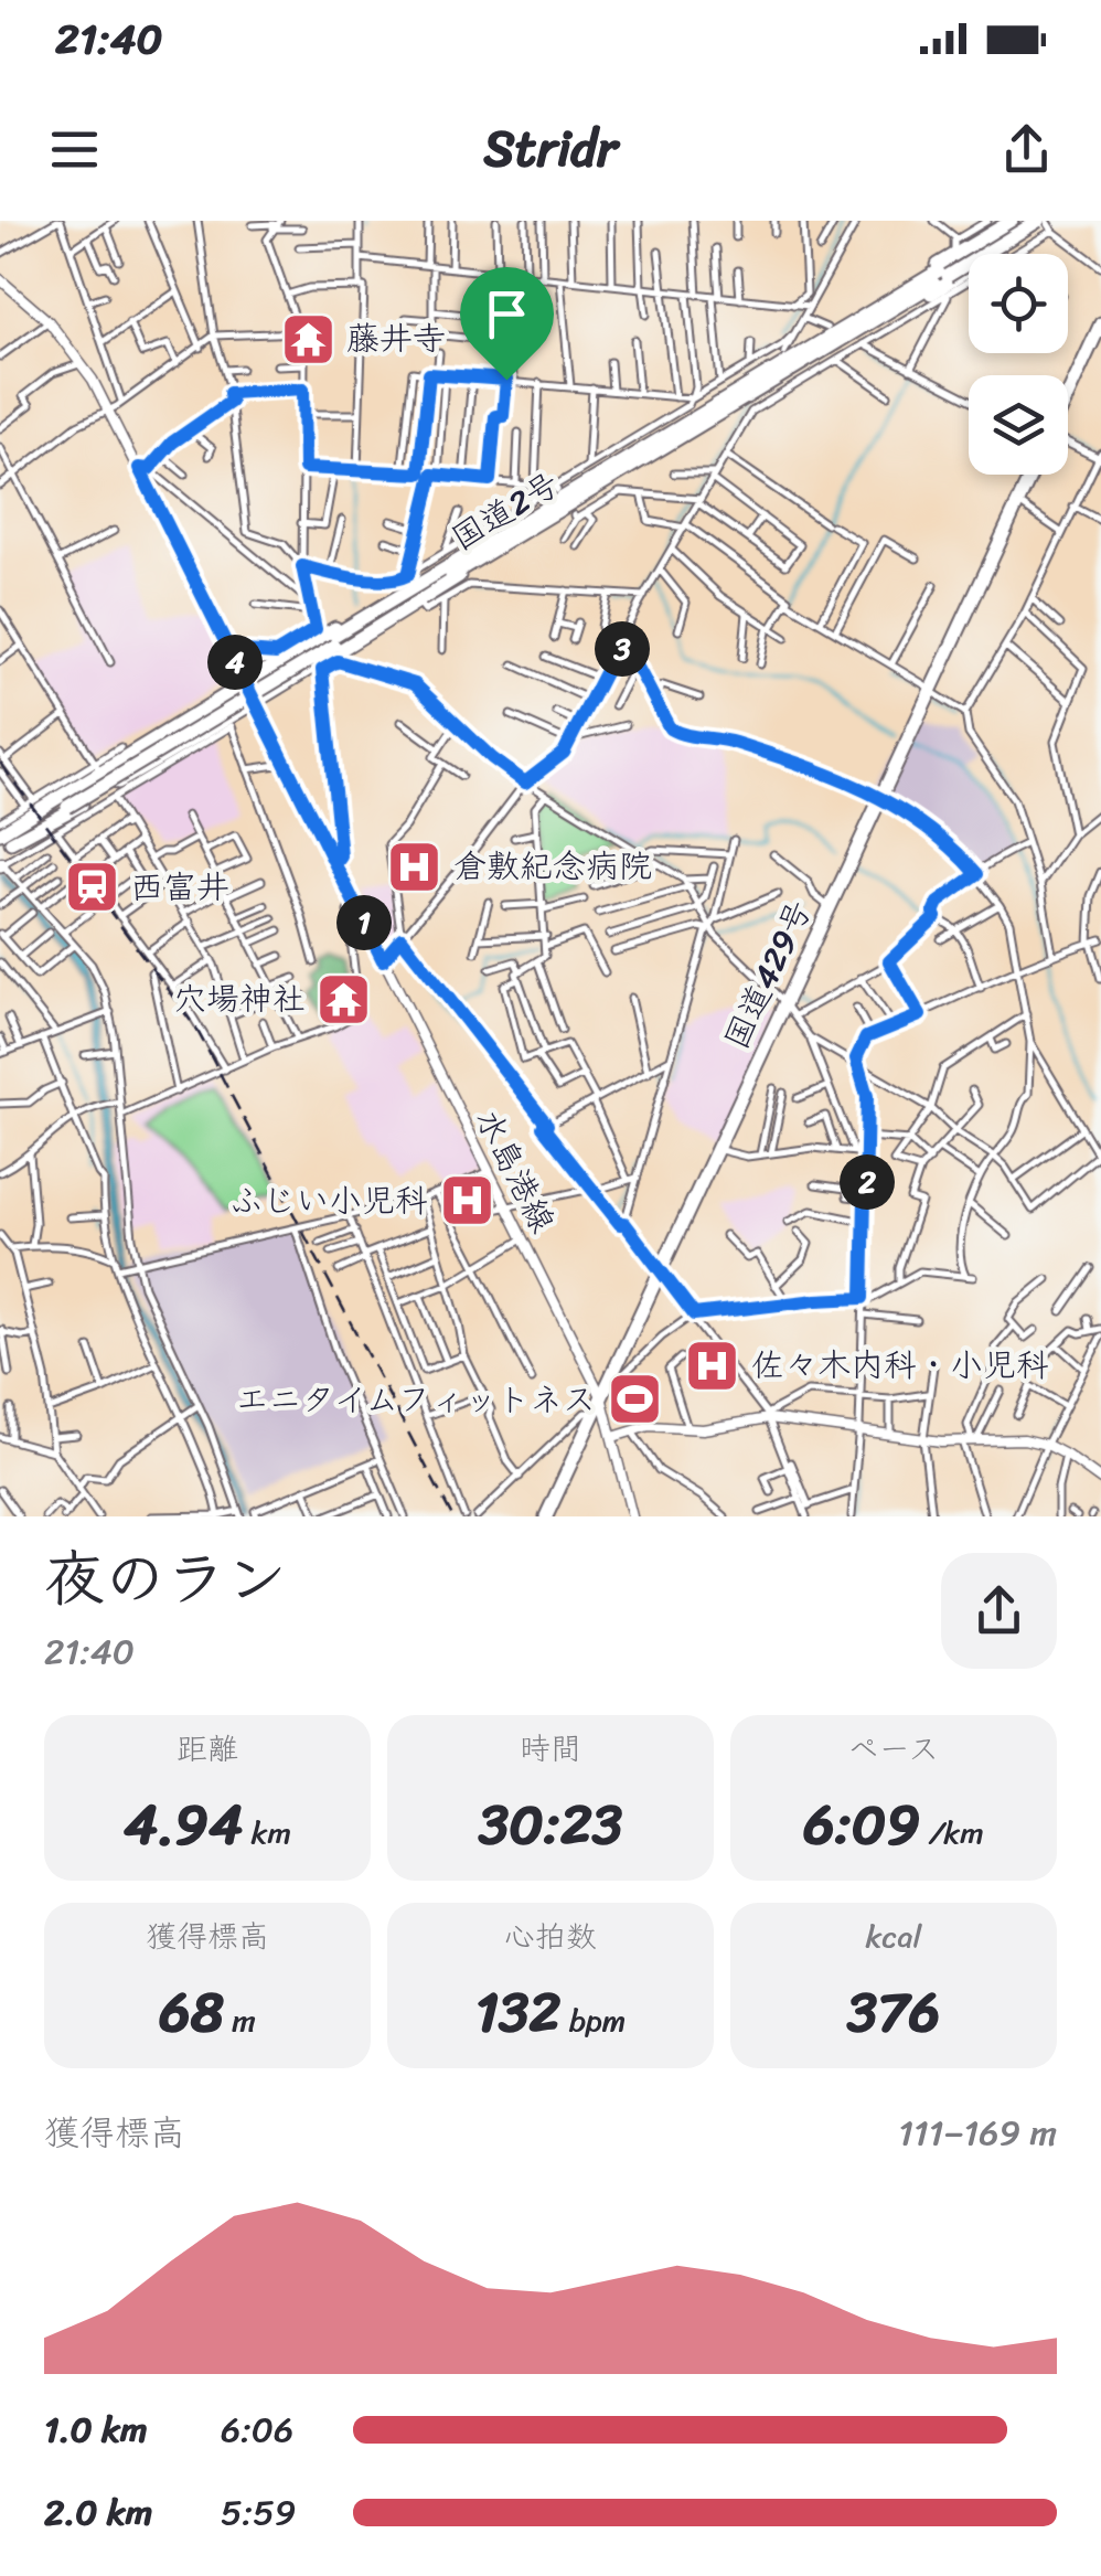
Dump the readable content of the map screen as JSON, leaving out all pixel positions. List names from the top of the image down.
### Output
{
  "streets": {
    "highway": ["国道2号", "国道429号"],
    "main road": ["水島港線"]
  },
  "crossings": [
    ["国道429号", "水島港線"]
  ],
  "places": {
    "temple": ["藤井寺", "穴場神社"],
    "hospital": ["倉敷紀念病院", "ふじい小児科", "佐々木内科・小児科"],
    "station": ["西富井"],
    "sports": ["エニタイムフィットネス"]
  },
  "page": {
    "status": "21:40",
    "header": "Stridr",
    "pins": [
      "3",
      "4",
      "1",
      "2"
    ],
    "heading": ["夜のラン", "21:40"],
    "stats": [
      ["距離", "4.94 km"],
      ["時間", "30:23"],
      ["ペース", "6:09 /km"],
      ["獲得標高", "68 m"],
      ["心拍数", "132 bpm"],
      ["kcal", "376"]
    ],
    "chart": ["獲得標高", "111–169 m"],
    "list": [
      {
        "name": "1.0 km",
        "note": "6:06"
      },
      {
        "name": "2.0 km",
        "note": "5:59"
      }
    ]
  }
}
